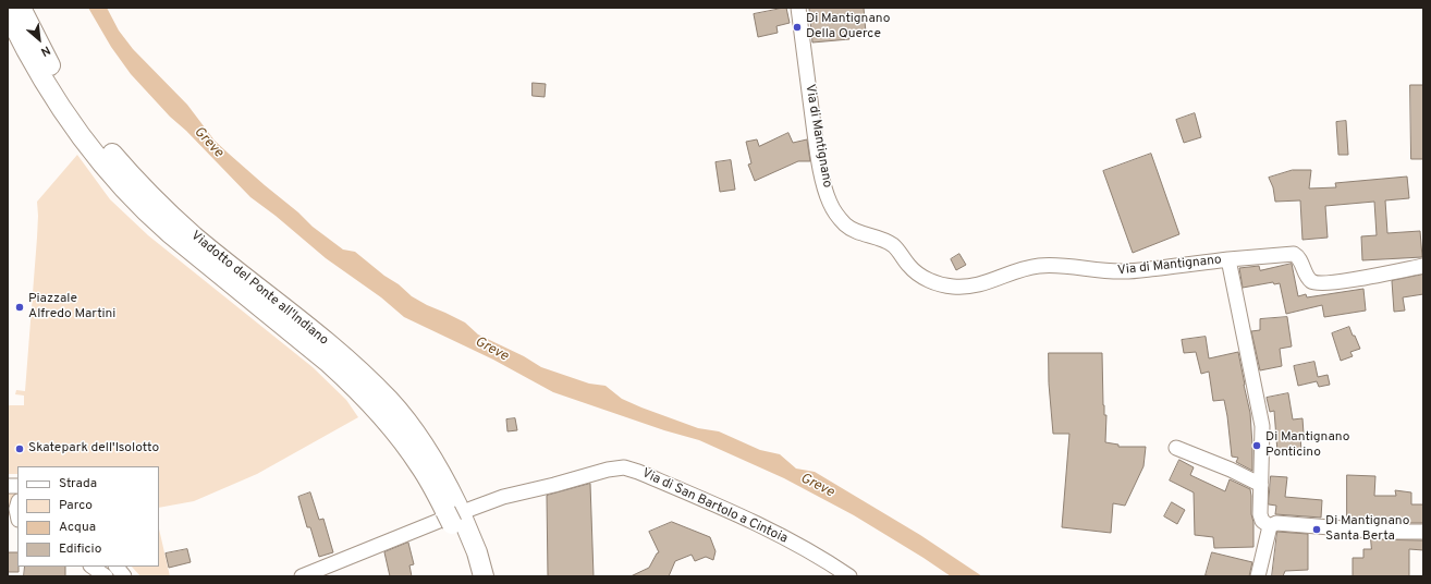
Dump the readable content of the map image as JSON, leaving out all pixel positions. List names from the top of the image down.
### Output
{
  "streets": {
    "highway": ["Viadotto del Ponte all'Indiano"],
    "street": ["Via di Mantignano", "Via di San Bartolo a Cintoia"]
  },
  "crossings": [
    ["Viadotto del Ponte all'Indiano", "Via di San Bartolo a Cintoia"]
  ],
  "water": ["Greve"],
  "places": [
    "Di Mantignano Della Querce",
    "Piazzale Alfredo Martini",
    "Di Mantignano Ponticino",
    "Skatepark dell'Isolotto",
    "Di Mantignano Santa Berta"
  ],
  "legend": [
    "Strada",
    "Parco",
    "Acqua",
    "Edificio"
  ],
  "north": "bottom right"
}
